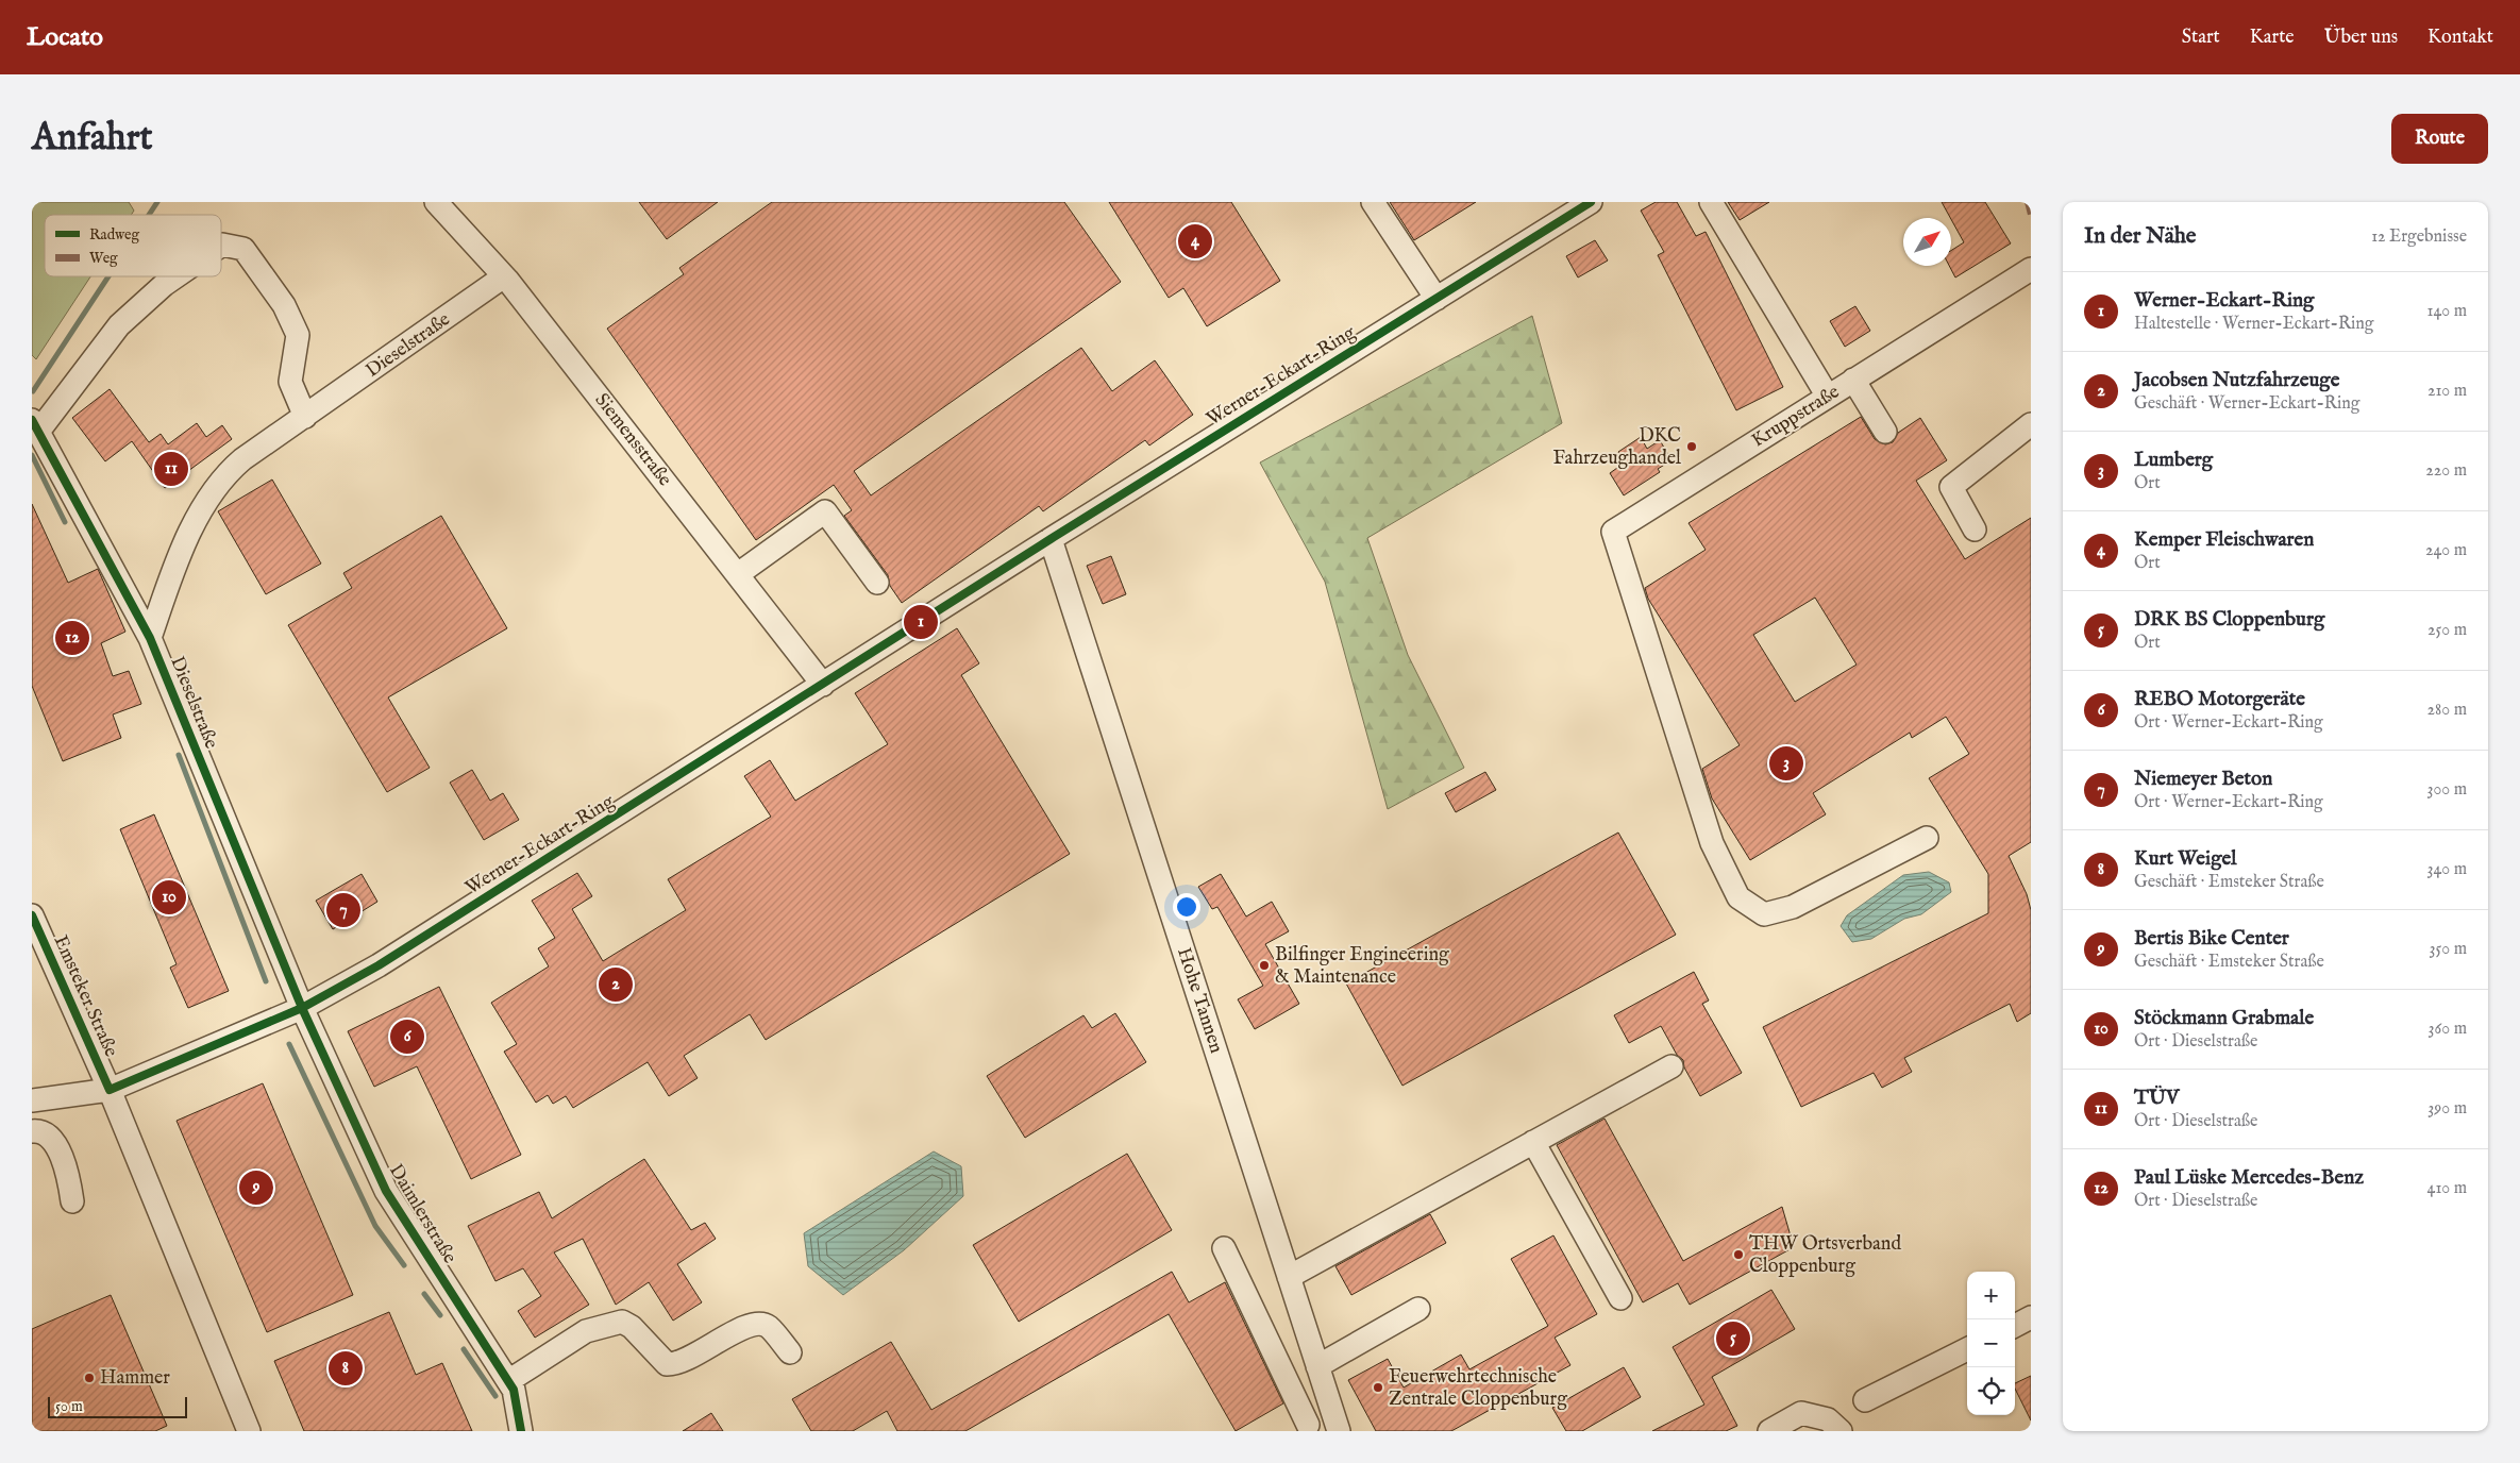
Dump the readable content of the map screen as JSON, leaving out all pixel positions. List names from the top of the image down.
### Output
{
  "streets": {
    "street": [
      "Dieselstraße",
      "Werner-Eckart-Ring",
      "Kruppstraße",
      "Siemensstraße",
      "Emsteker Straße",
      "Hohe Tannen",
      "Daimlerstraße"
    ]
  },
  "crossings": [
    ["Dieselstraße", "Werner-Eckart-Ring"],
    ["Dieselstraße", "Siemensstraße"],
    ["Dieselstraße", "Daimlerstraße"],
    ["Werner-Eckart-Ring", "Siemensstraße"],
    ["Werner-Eckart-Ring", "Emsteker Straße"],
    ["Werner-Eckart-Ring", "Hohe Tannen"],
    ["Werner-Eckart-Ring", "Daimlerstraße"]
  ],
  "places": [
    "DKC Fahrzeughandel",
    "Bilfinger Engineering & Maintenance",
    "THW Ortsverband Cloppenburg",
    "Hammer",
    "Feuerwehrtechnische Zentrale Cloppenburg"
  ],
  "legend": ["Radweg", "Weg"],
  "scale_bar": "50 m",
  "north": "top right",
  "page": {
    "header": "Locato",
    "nav": [
      "Start",
      "Karte",
      "Über uns",
      "Kontakt"
    ],
    "buttons": "Route",
    "title": "Anfahrt",
    "heading": ["In der Nähe", "12 Ergebnisse"],
    "pins": [
      "4",
      "11",
      "1",
      "12",
      "3",
      "10",
      "7",
      "2",
      "6",
      "9",
      "5",
      "8"
    ],
    "list": [
      {
        "mark": "1",
        "name": "Werner-Eckart-Ring",
        "note": "Haltestelle · Werner-Eckart-Ring",
        "value": "140 m"
      },
      {
        "mark": "2",
        "name": "Jacobsen Nutzfahrzeuge",
        "note": "Geschäft · Werner-Eckart-Ring",
        "value": "210 m"
      },
      {
        "mark": "3",
        "name": "Lumberg",
        "note": "Ort",
        "value": "220 m"
      },
      {
        "mark": "4",
        "name": "Kemper Fleischwaren",
        "note": "Ort",
        "value": "240 m"
      },
      {
        "mark": "5",
        "name": "DRK BS Cloppenburg",
        "note": "Ort",
        "value": "250 m"
      },
      {
        "mark": "6",
        "name": "REBO Motorgeräte",
        "note": "Ort · Werner-Eckart-Ring",
        "value": "280 m"
      },
      {
        "mark": "7",
        "name": "Niemeyer Beton",
        "note": "Ort · Werner-Eckart-Ring",
        "value": "300 m"
      },
      {
        "mark": "8",
        "name": "Kurt Weigel",
        "note": "Geschäft · Emsteker Straße",
        "value": "340 m"
      },
      {
        "mark": "9",
        "name": "Bertis Bike Center",
        "note": "Geschäft · Emsteker Straße",
        "value": "350 m"
      },
      {
        "mark": "10",
        "name": "Stöckmann Grabmale",
        "note": "Ort · Dieselstraße",
        "value": "360 m"
      },
      {
        "mark": "11",
        "name": "TÜV",
        "note": "Ort · Dieselstraße",
        "value": "390 m"
      },
      {
        "mark": "12",
        "name": "Paul Lüske Mercedes-Benz",
        "note": "Ort · Dieselstraße",
        "value": "410 m"
      }
    ],
    "map_buttons": ["+", "−"],
    "scale": "50 m"
  }
}
